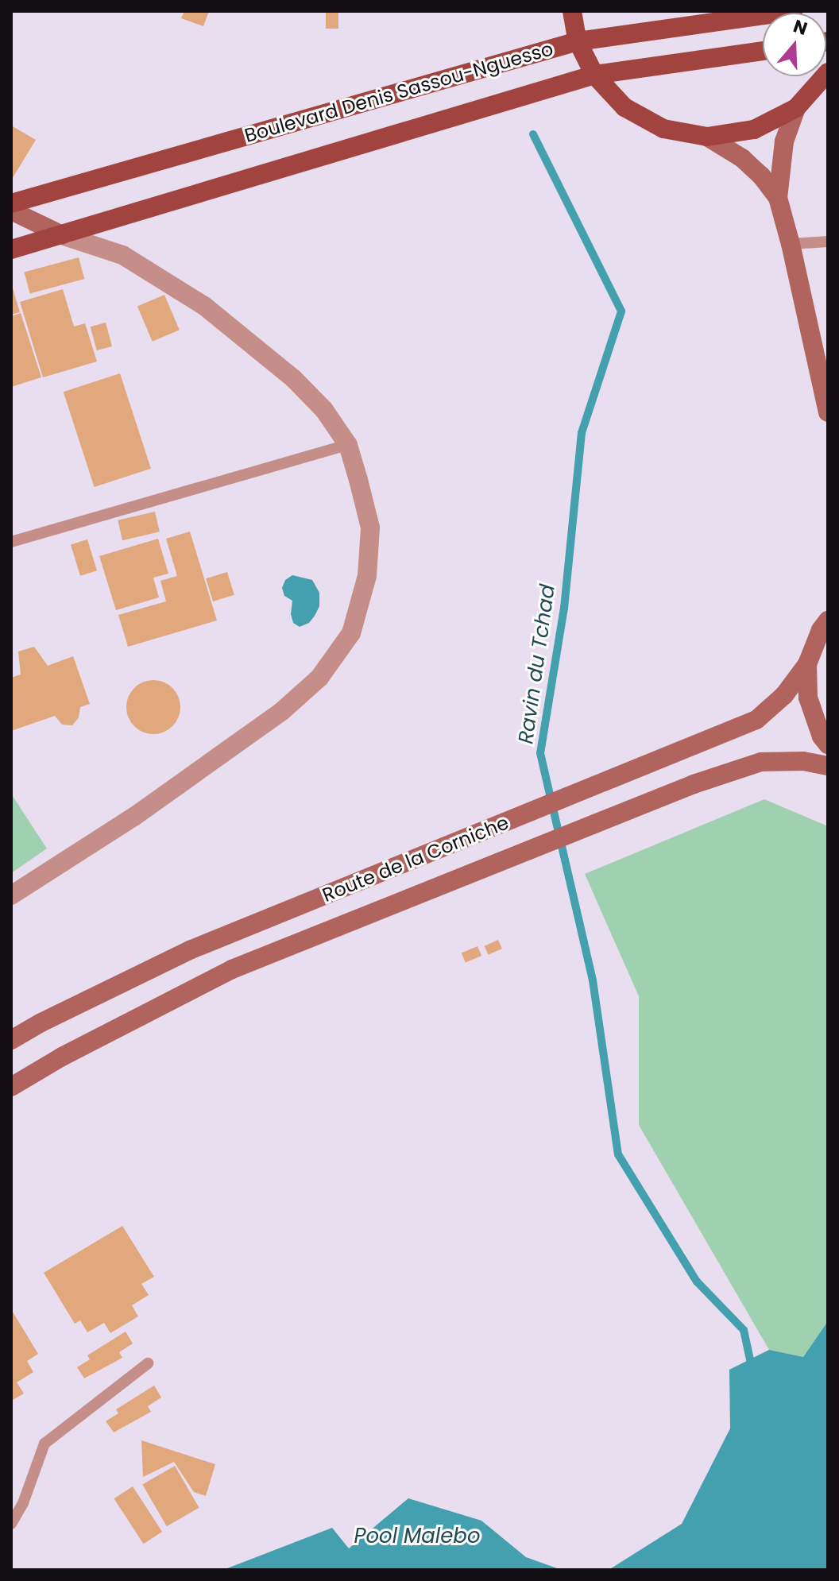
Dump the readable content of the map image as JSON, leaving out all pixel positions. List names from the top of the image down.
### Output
{
  "streets": {
    "main road": ["Boulevard Denis Sassou-Nguesso", "Route de la Corniche"]
  },
  "water": ["Ravin du Tchad", "Pool Malebo"],
  "north": "top"
}
